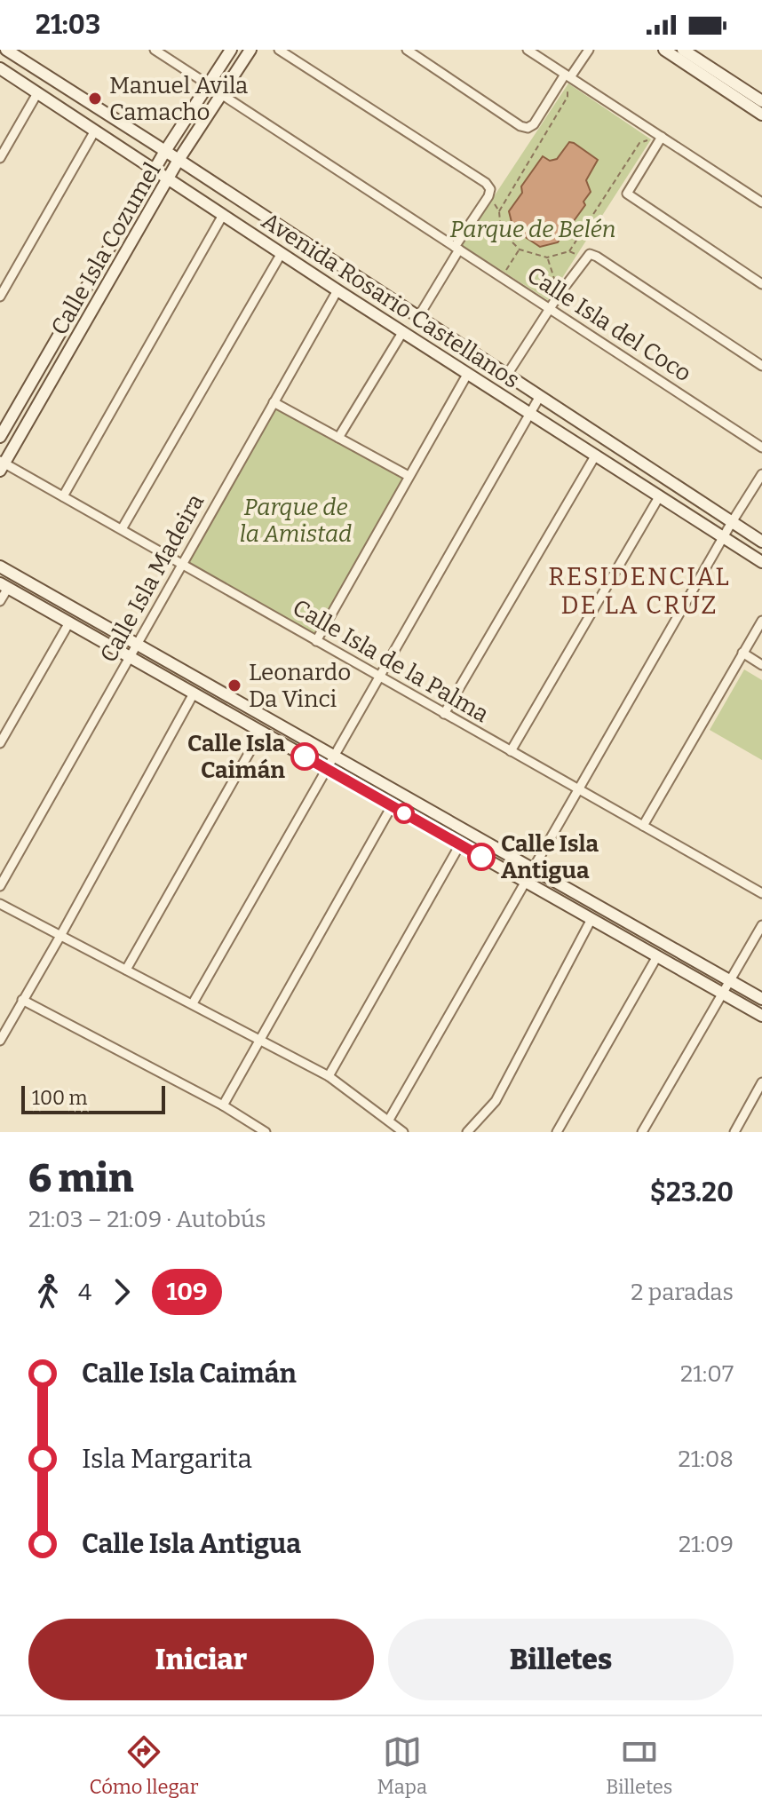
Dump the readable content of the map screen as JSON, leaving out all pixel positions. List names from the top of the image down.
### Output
{
  "streets": {
    "street": [
      "Calle Isla Cozumel",
      "Avenida Rosario Castellanos",
      "Calle Isla del Coco",
      "Calle Isla Madeira",
      "Calle Isla de la Palma"
    ]
  },
  "crossings": [
    ["Calle Isla Cozumel", "Avenida Rosario Castellanos"],
    ["Calle Isla Cozumel", "Calle Isla del Coco"],
    ["Calle Isla Cozumel", "Calle Isla de la Palma"],
    ["Avenida Rosario Castellanos", "Calle Isla Madeira"],
    ["Calle Isla Madeira", "Calle Isla de la Palma"]
  ],
  "districts": ["RESIDENCIAL DE LA CRUZ"],
  "parks": ["Parque de Belén", "Parque de la Amistad"],
  "places": [
    "Manuel Avila Camacho",
    "Leonardo Da Vinci",
    "Calle Isla Caimán",
    "Calle Isla Antigua"
  ],
  "lines": ["bus line 109"],
  "scale_bar": "100 m",
  "page": {
    "status": "21:03",
    "scale": "100 m",
    "heading": ["6 min", "21:03 – 21:09 · Autobús", "$23.20"],
    "legs": ["4", "109", "2 paradas"],
    "list": [
      {
        "name": "Calle Isla Caimán",
        "value": "21:07"
      },
      {
        "name": "Isla Margarita",
        "value": "21:08"
      },
      {
        "name": "Calle Isla Antigua",
        "value": "21:09"
      }
    ],
    "buttons": ["Iniciar", "Billetes"],
    "tabs": ["Cómo llegar", "Mapa", "Billetes"]
  }
}
